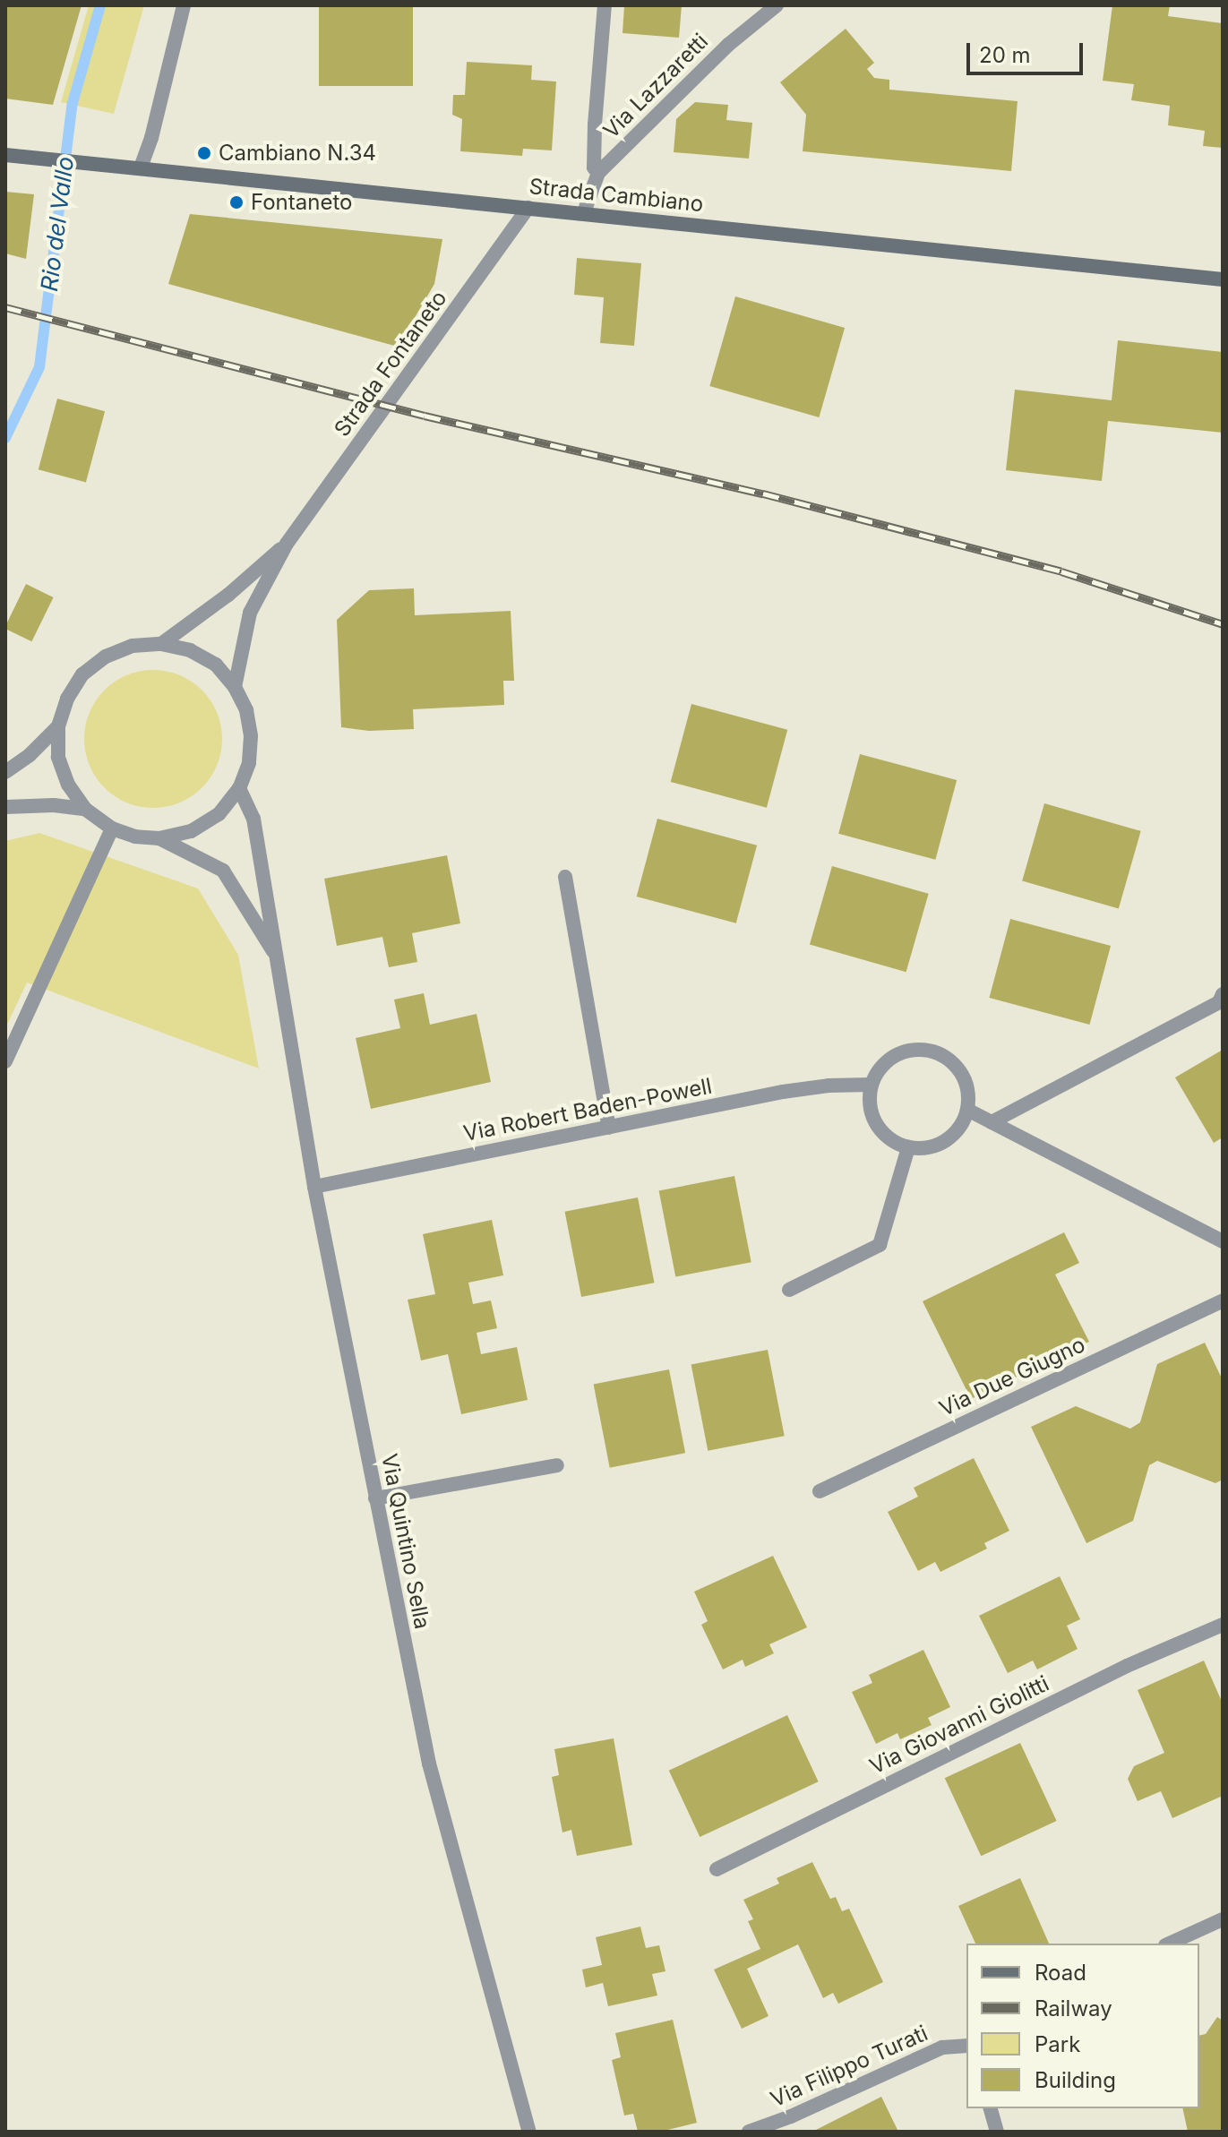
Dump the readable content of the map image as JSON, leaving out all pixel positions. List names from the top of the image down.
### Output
{
  "streets": {
    "main road": ["Strada Cambiano"],
    "street": [
      "Via Lazzaretti",
      "Strada Fontaneto",
      "Via Robert Baden-Powell",
      "Via Due Giugno",
      "Via Quintino Sella",
      "Via Giovanni Giolitti",
      "Via Filippo Turati"
    ]
  },
  "crossings": [
    ["Via Lazzaretti", "Strada Cambiano"],
    ["Strada Cambiano", "Strada Fontaneto"],
    ["Strada Fontaneto", "Via Quintino Sella"],
    ["Via Robert Baden-Powell", "Via Quintino Sella"]
  ],
  "water": ["Rio del Vallo"],
  "places": ["Cambiano N.34", "Fontaneto"],
  "legend": [
    "Road",
    "Railway",
    "Park",
    "Building"
  ],
  "scale_bar": "20 m"
}
